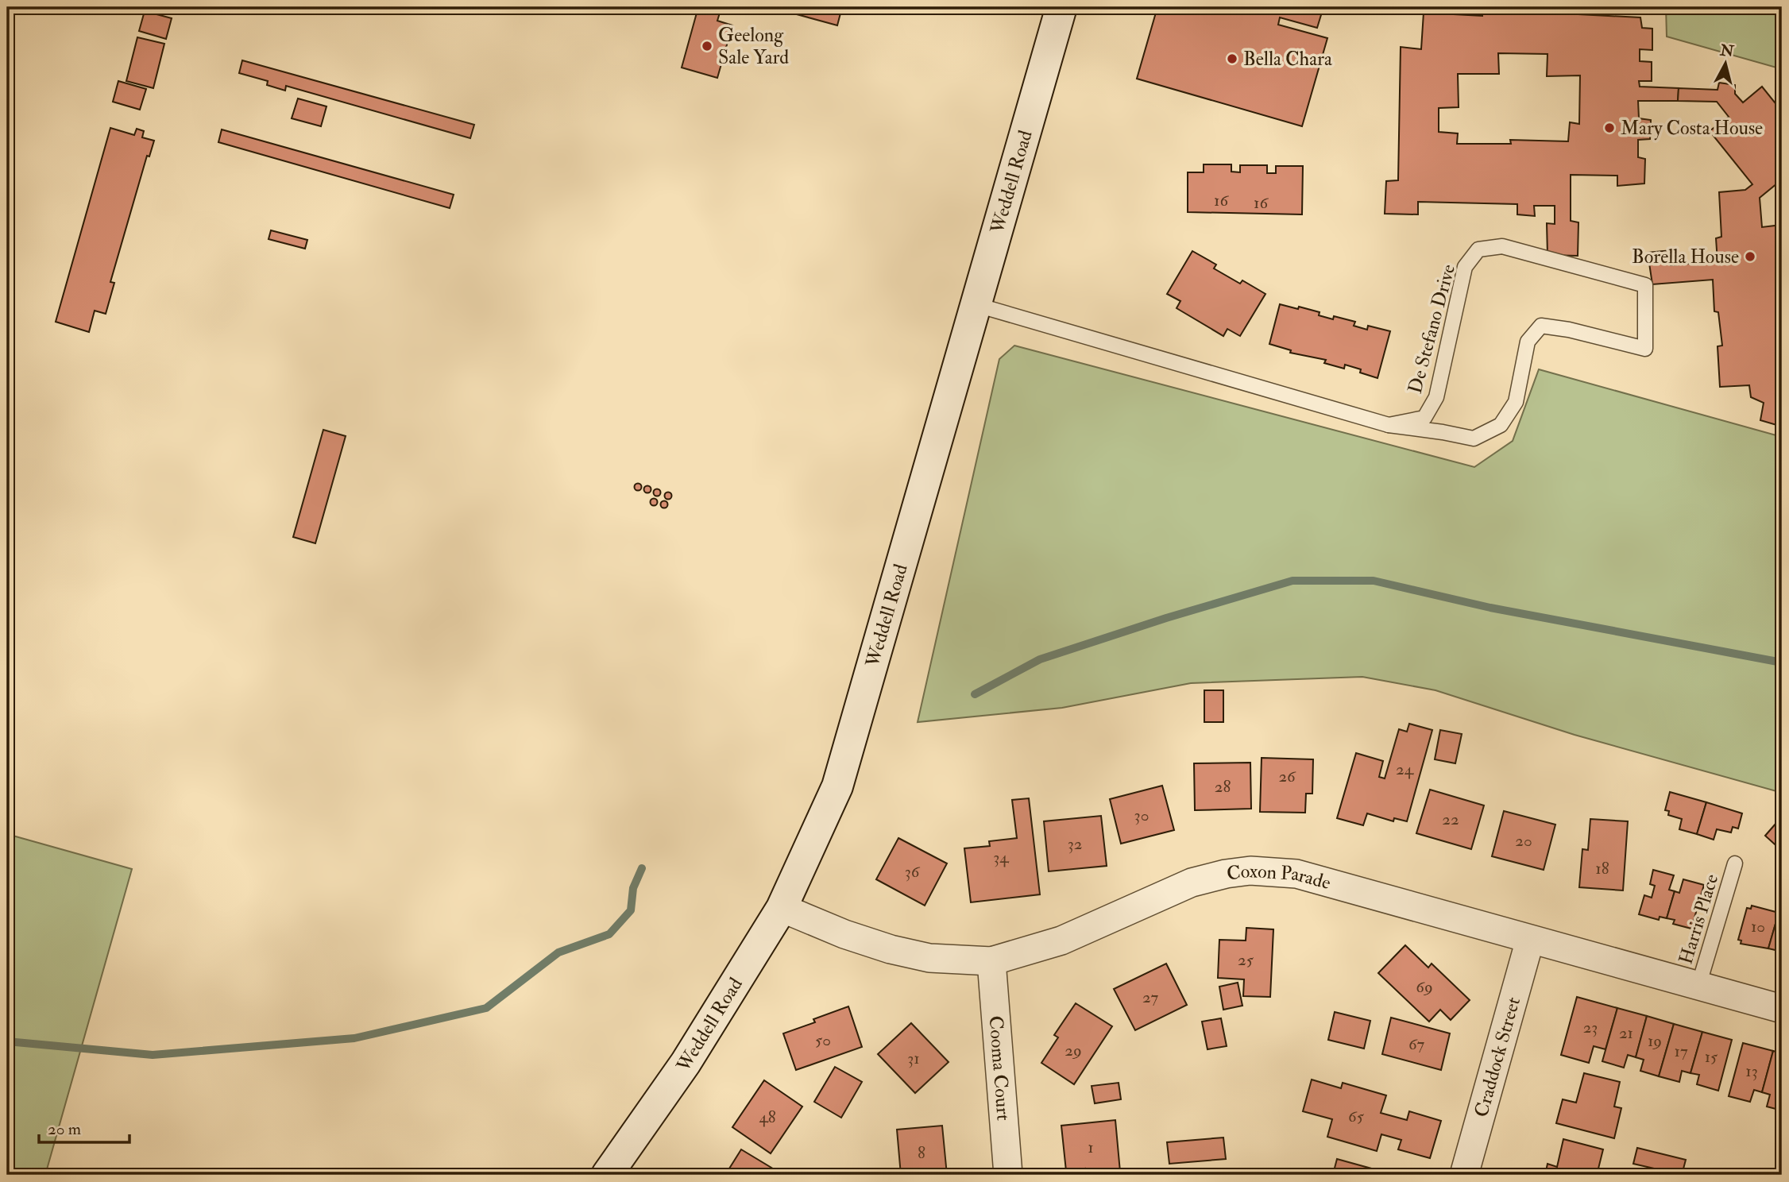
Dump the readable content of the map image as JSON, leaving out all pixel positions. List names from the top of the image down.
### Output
{
  "streets": {
    "street": [
      "Weddell Road",
      "Coxon Parade",
      "Craddock Street",
      "Cooma Court"
    ],
    "lane": ["De Stefano Drive", "Harris Place"]
  },
  "crossings": [
    ["Weddell Road", "De Stefano Drive"],
    ["Weddell Road", "Coxon Parade"],
    ["Coxon Parade", "Harris Place"],
    ["Coxon Parade", "Craddock Street"],
    ["Coxon Parade", "Cooma Court"]
  ],
  "places": [
    "Geelong Sale Yard",
    "Bella Chara",
    "Mary Costa House",
    "Borella House"
  ],
  "house_numbers": [
    "16",
    "16",
    "24",
    "26",
    "28",
    "30",
    "22",
    "20",
    "32",
    "34",
    "18",
    "36",
    "10",
    "25",
    "69",
    "27",
    "23",
    "21",
    "50",
    "19",
    "67",
    "29",
    "17",
    "15",
    "31",
    "13",
    "65",
    "48",
    "1",
    "8"
  ],
  "scale_bar": "20 m",
  "north": "top"
}
